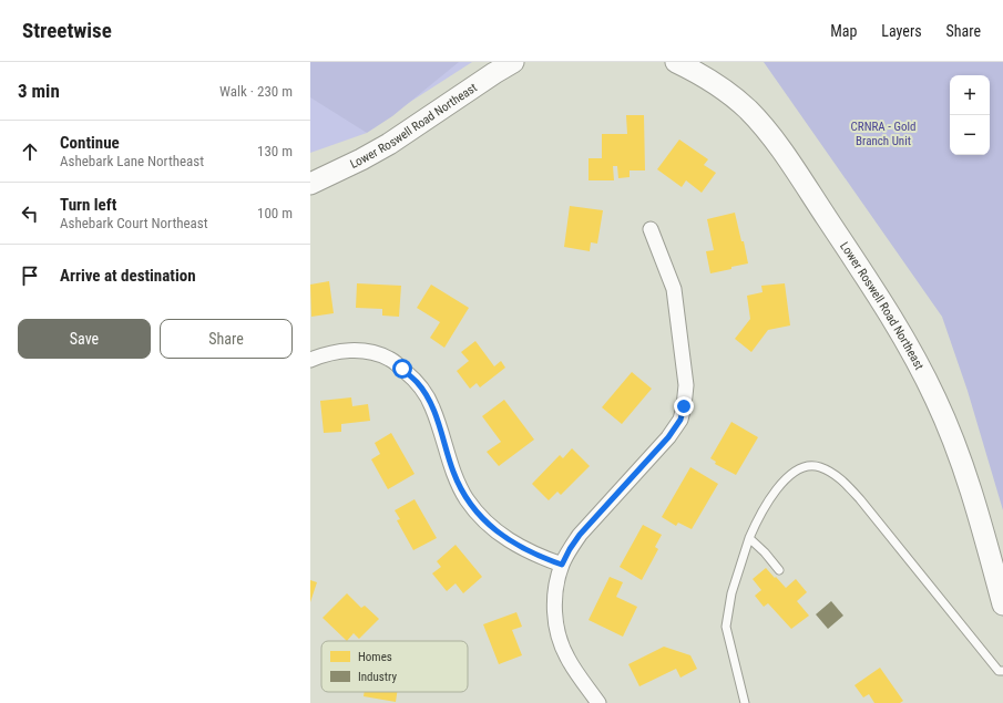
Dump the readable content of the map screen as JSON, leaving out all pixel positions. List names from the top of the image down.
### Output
{
  "streets": {
    "street": ["Lower Roswell Road Northeast"]
  },
  "parks": ["CRNRA - Gold Branch Unit"],
  "legend": ["Homes", "Industry"],
  "page": {
    "header": "Streetwise",
    "nav": ["Map", "Layers", "Share"],
    "heading": ["3 min", "Walk · 230 m"],
    "map_buttons": ["+", "−"],
    "list": [
      ["Continue", "Ashebark Lane Northeast", "130 m"],
      ["Turn left", "Ashebark Court Northeast", "100 m"],
      "Arrive at destination"
    ],
    "buttons": ["Save", "Share"]
  }
}
